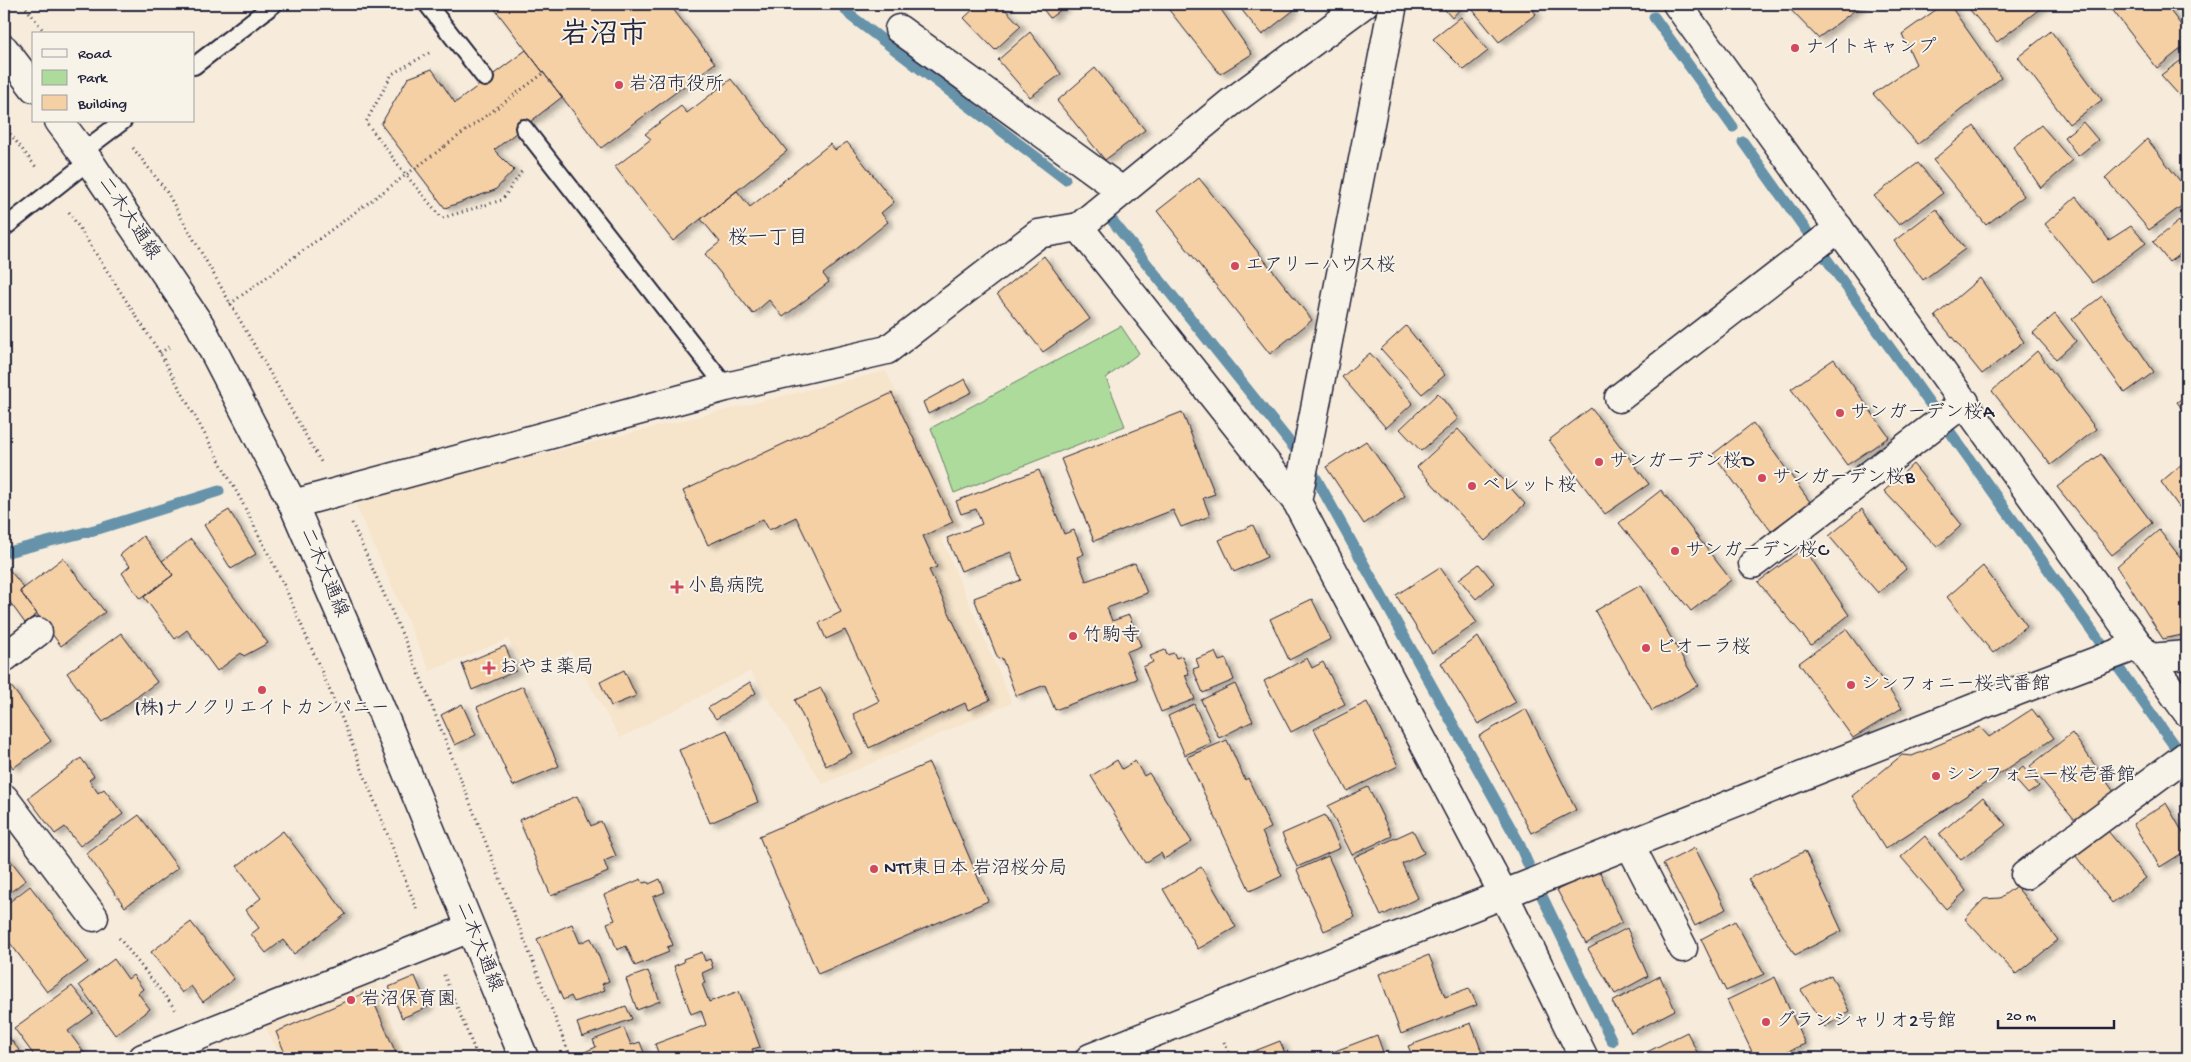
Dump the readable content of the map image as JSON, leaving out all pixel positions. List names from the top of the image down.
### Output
{
  "streets": {
    "street": ["二木大通線"]
  },
  "districts": ["岩沼市", "桜一丁目"],
  "places": {
    "other": [
      "ナイトキャンプ",
      "岩沼市役所",
      "エアリーハウス桜",
      "サンガーデン桜A",
      "サンガーデン桜D",
      "サンガーデン桜B",
      "ベレット桜",
      "サンガーデン桜C",
      "竹駒寺",
      "ビオーラ桜",
      "シンフォニー桜弐番館",
      "(株)ナノクリエイトカンパニー",
      "シンフォニー桜壱番館",
      "NTT東日本 岩沼桜分局",
      "岩沼保育園",
      "グランシャリオ2号館"
    ],
    "health": ["小島病院", "おやま薬局"]
  },
  "legend": ["Road", "Park", "Building"],
  "scale_bar": "20 m"
}
